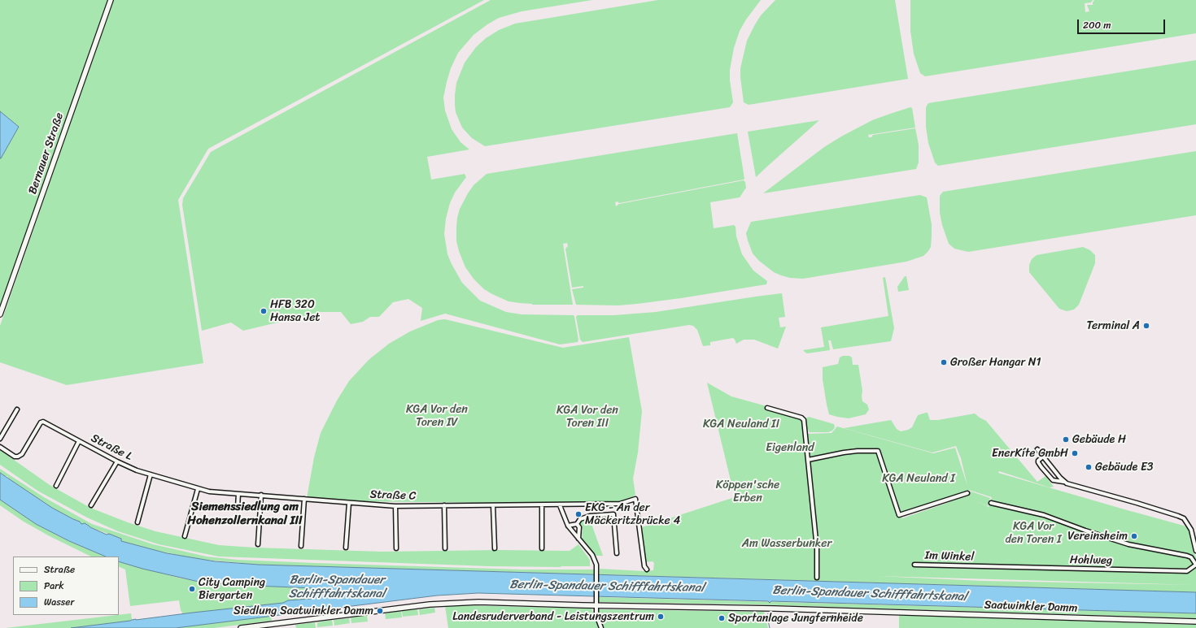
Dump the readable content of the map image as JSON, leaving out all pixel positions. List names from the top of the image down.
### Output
{
  "streets": {
    "main road": ["Bernauer Straße", "Saatwinkler Damm"],
    "street": [
      "Straße L",
      "Straße C",
      "Im Winkel",
      "Hohlweg"
    ]
  },
  "crossings": [
    ["Straße L", "Straße C"],
    ["Im Winkel", "Hohlweg"]
  ],
  "districts": ["Siemenssiedlung am Hohenzollernkanal III"],
  "water": ["Berlin-Spandauer Schifffahrtskanal"],
  "parks": [
    "KGA Vor den Toren IV",
    "KGA Vor den Toren III",
    "KGA Neuland II",
    "Eigenland",
    "KGA Neuland I",
    "Köppen'sche Erben",
    "KGA Vor den Toren I",
    "Am Wasserbunker"
  ],
  "places": [
    "HFB 320 Hansa Jet",
    "Terminal A",
    "Großer Hangar N1",
    "Gebäude H",
    "EnerKíte GmbH",
    "Gebäude E3",
    "EKG - An der Mäckeritzbrücke 4",
    "Vereinsheim",
    "City Camping Biergarten",
    "Siedlung Saatwinkler Damm",
    "Landesruderverband - Leistungszentrum",
    "Sportanlage Jungfernheide"
  ],
  "legend": ["Straße", "Park", "Wasser"],
  "scale_bar": "200 m"
}
